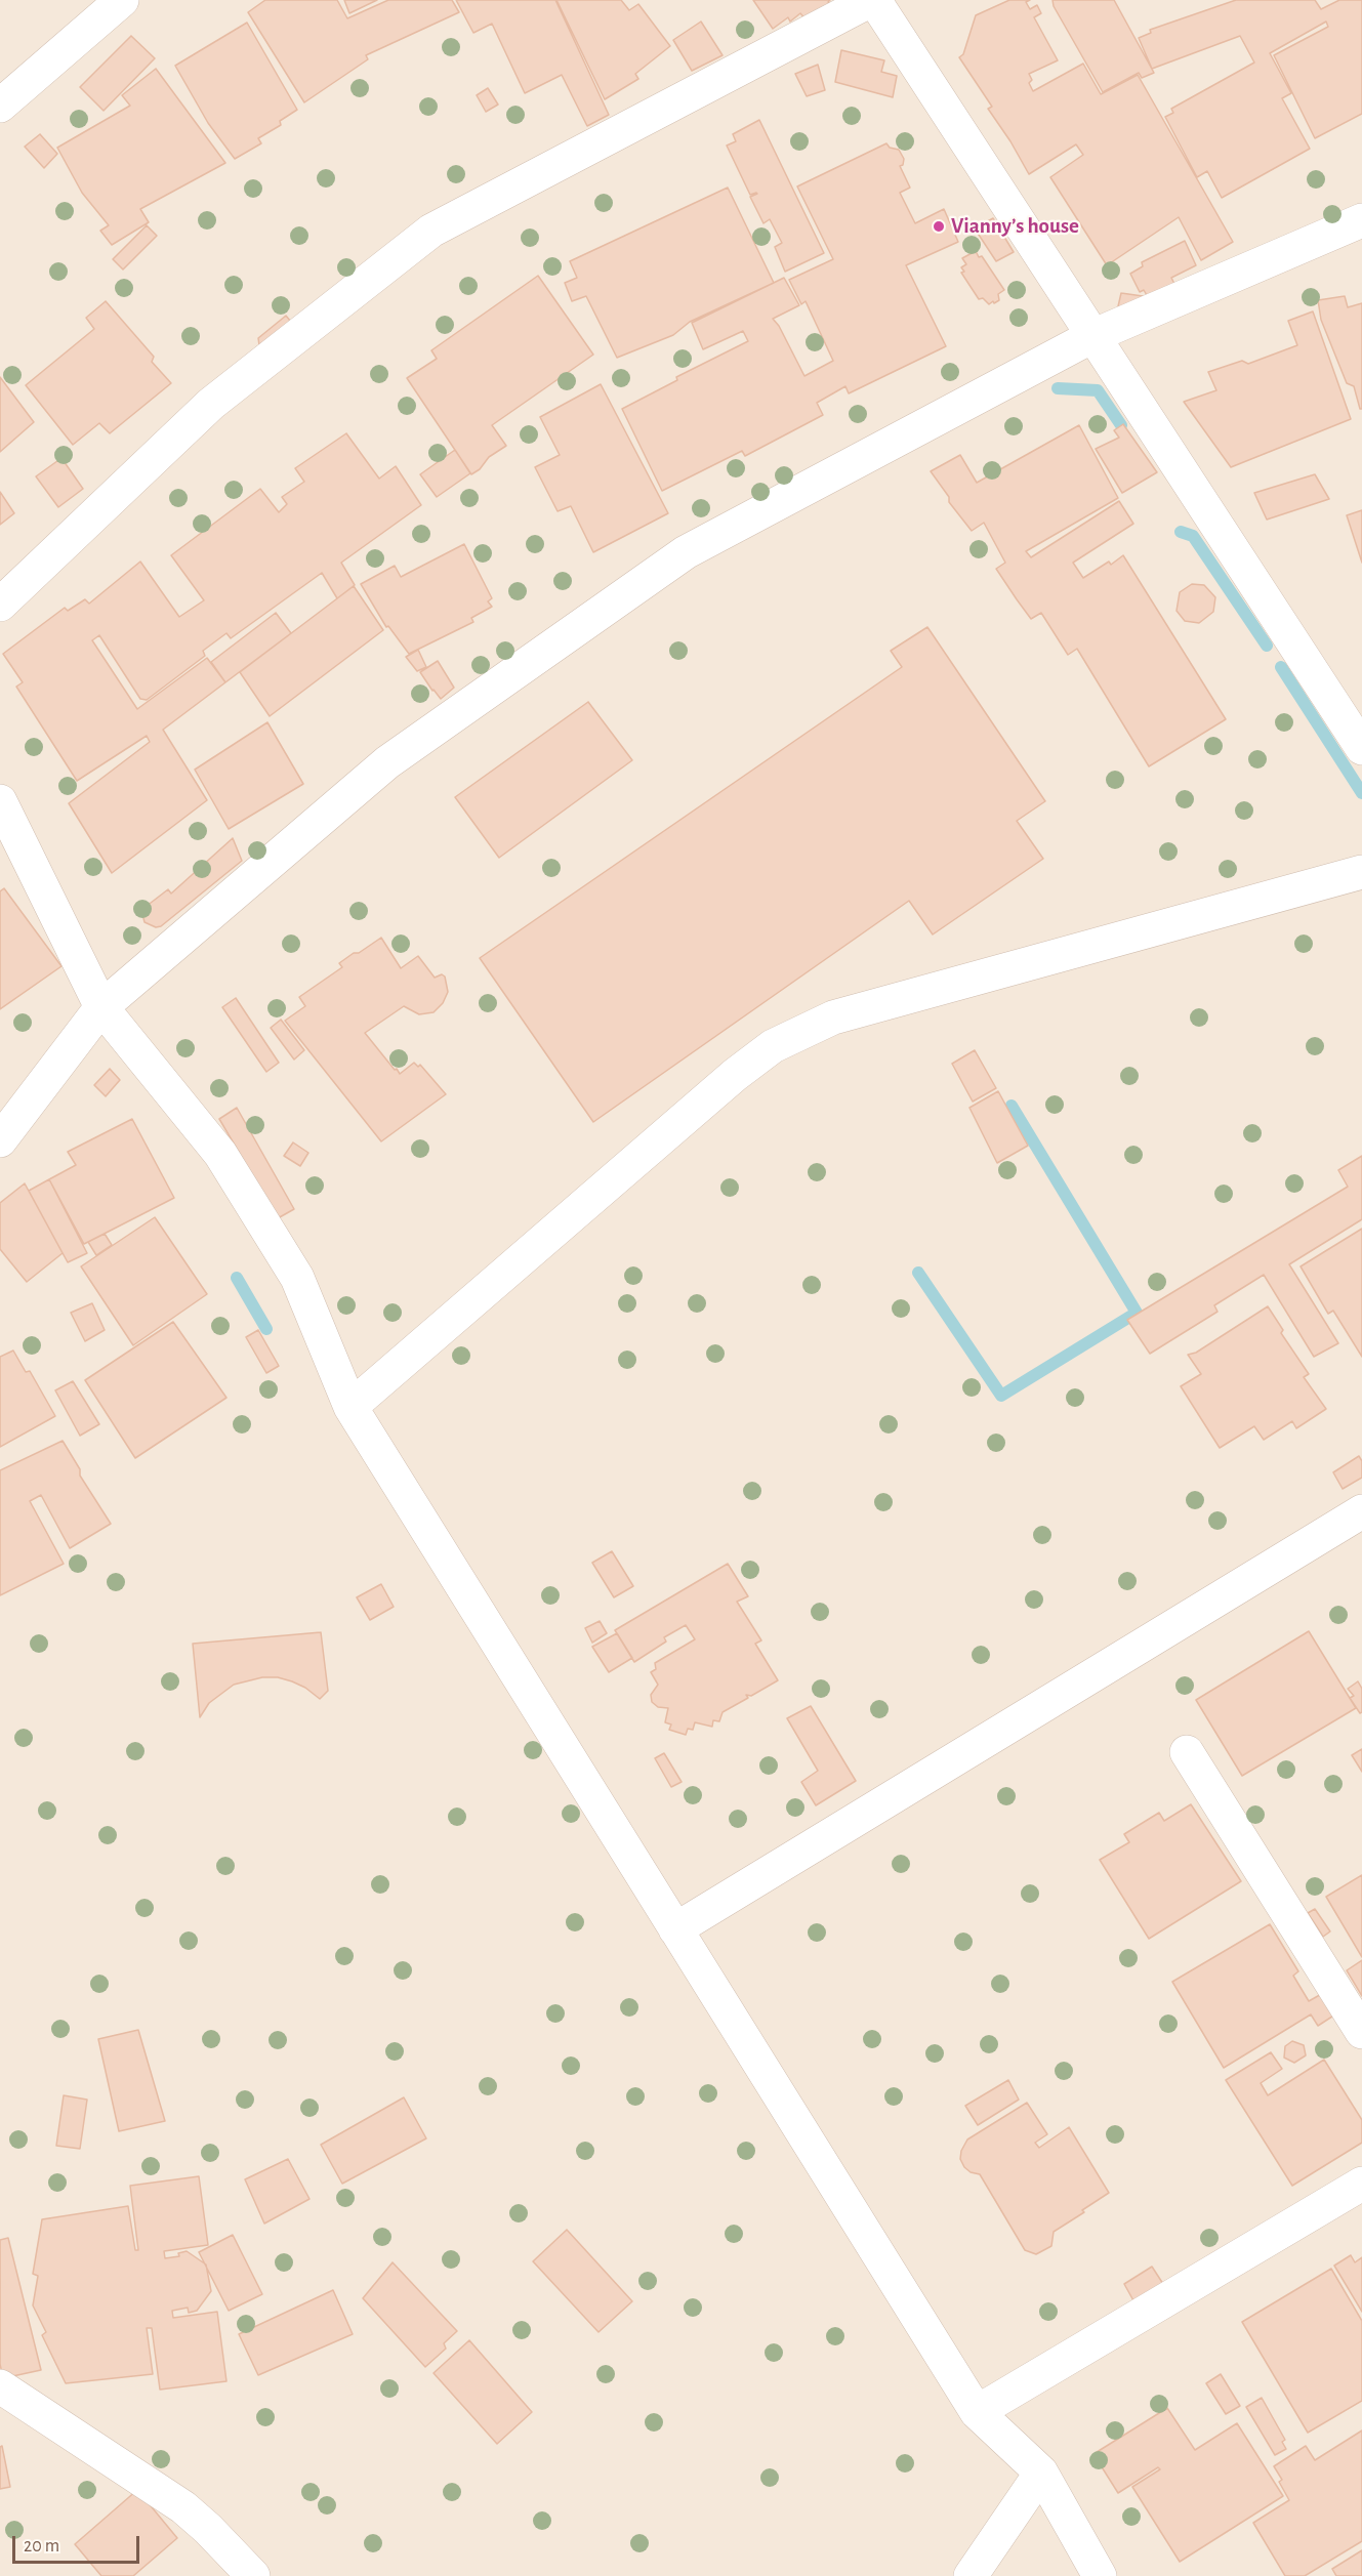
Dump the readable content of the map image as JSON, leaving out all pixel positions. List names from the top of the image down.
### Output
{
  "places": ["Vianny’s house"],
  "scale_bar": "20 m"
}
